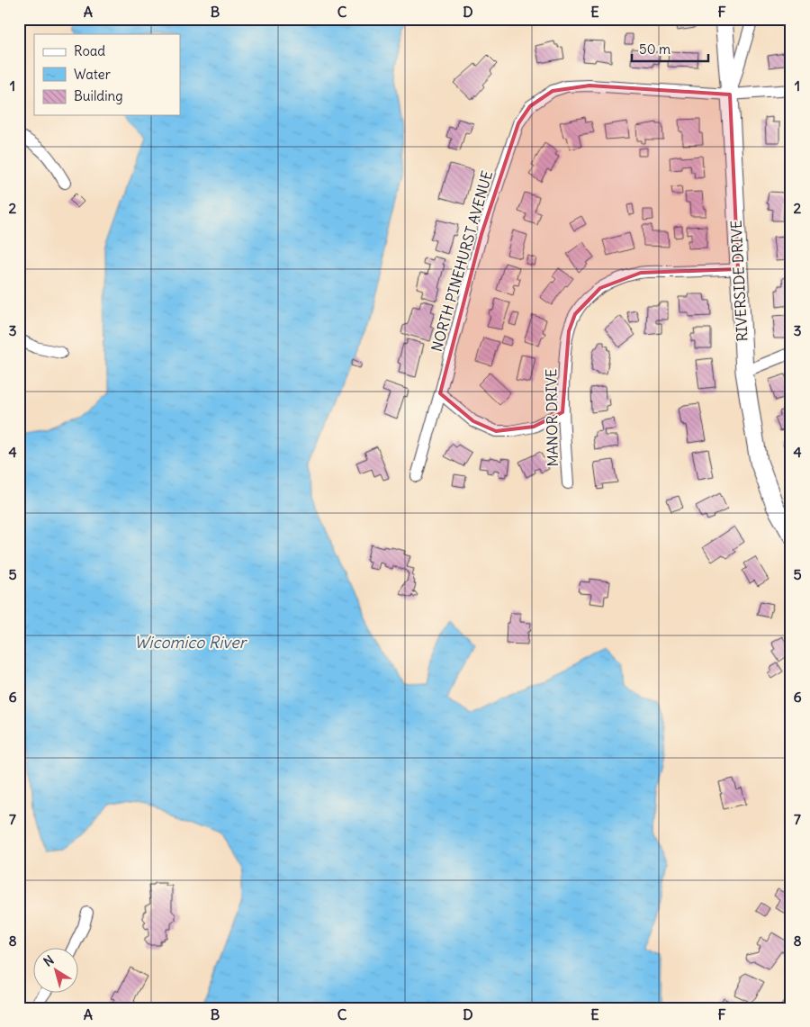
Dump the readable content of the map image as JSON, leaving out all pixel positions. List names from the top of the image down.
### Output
{
  "streets": {
    "street": ["NORTH PINEHURST AVENUE", "RIVERSIDE DRIVE", "MANOR DRIVE"]
  },
  "crossings": [
    ["NORTH PINEHURST AVENUE", "RIVERSIDE DRIVE"],
    ["RIVERSIDE DRIVE", "MANOR DRIVE"]
  ],
  "water": ["Wicomico River"],
  "legend": ["Road", "Water", "Building"],
  "scale_bar": "50 m",
  "north": "top left",
  "grid": {
    "columns": [
      "A",
      "B",
      "C",
      "D",
      "E",
      "F"
    ],
    "rows": [
      "1",
      "2",
      "3",
      "4",
      "5",
      "6",
      "7",
      "8"
    ]
  }
}
